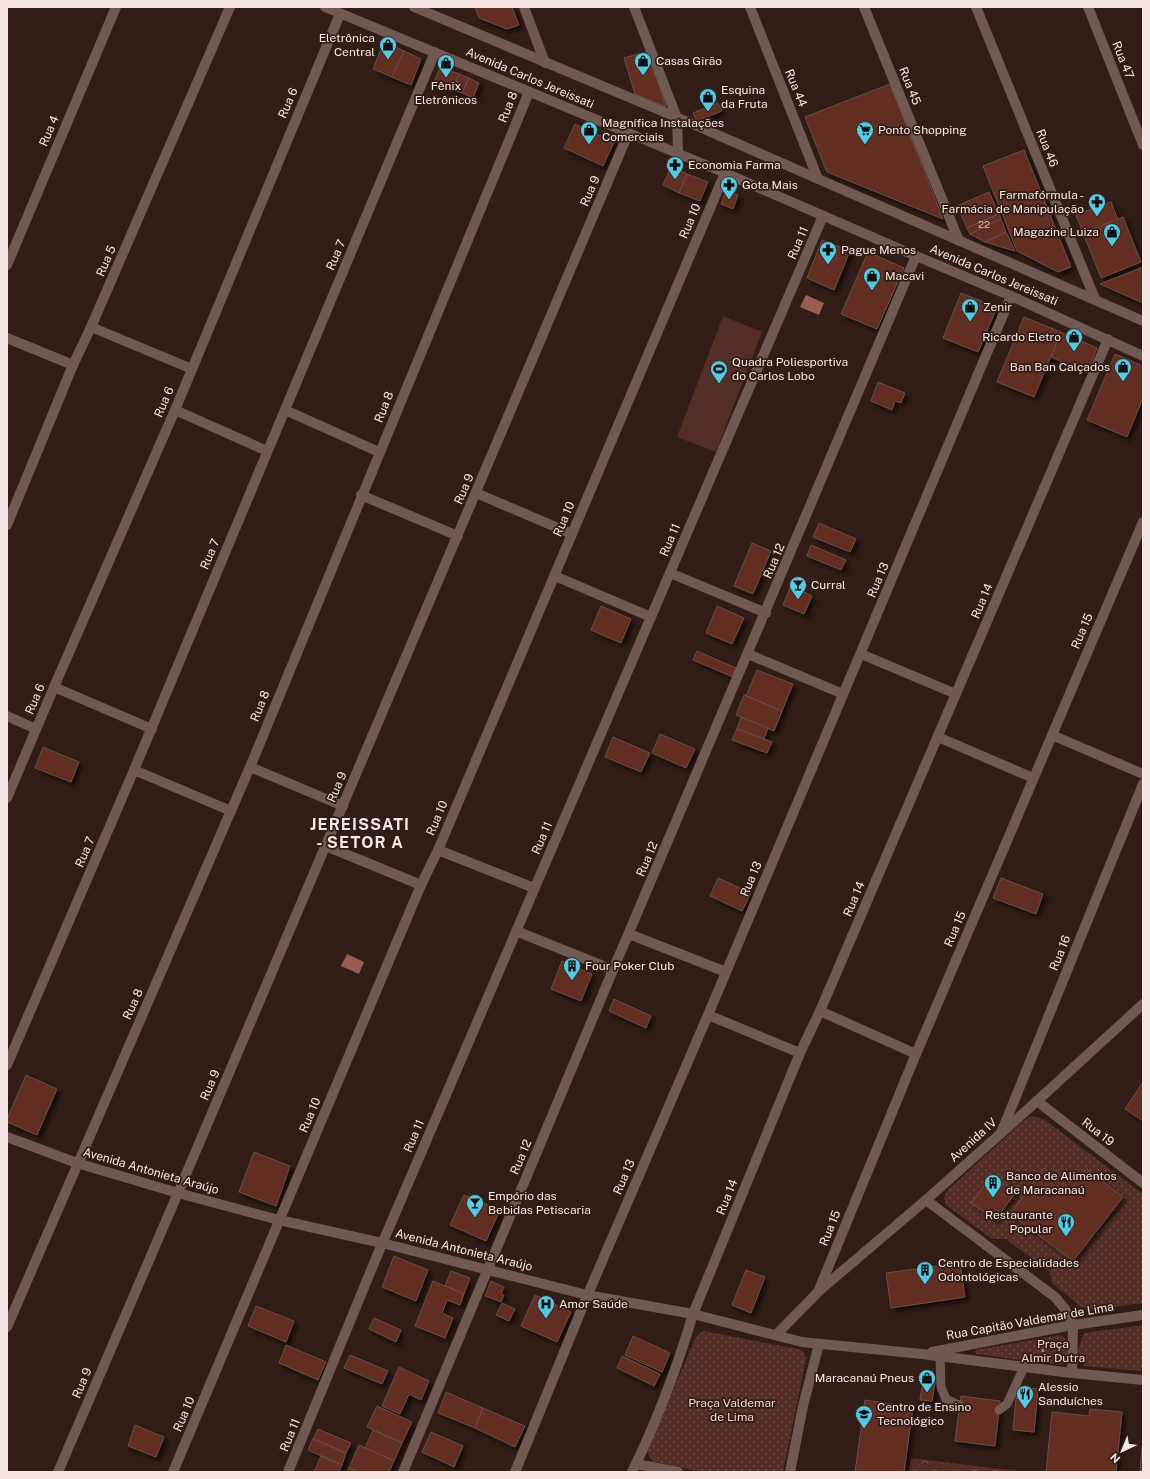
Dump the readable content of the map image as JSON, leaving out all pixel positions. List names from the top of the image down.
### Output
{
  "streets": {
    "street": [
      "Rua 47",
      "Avenida Carlos Jereissati",
      "Rua 45",
      "Rua 44",
      "Rua 6",
      "Rua 8",
      "Rua 4",
      "Rua 46",
      "Rua 9",
      "Rua 10",
      "Rua 11",
      "Rua 7",
      "Rua 5",
      "Rua 12",
      "Rua 13",
      "Rua 14",
      "Rua 15",
      "Rua 16",
      "Rua 19",
      "Avenida IV",
      "Avenida Antonieta Araújo",
      "Rua Capitão Valdemar de Lima"
    ]
  },
  "crossings": [
    ["Avenida Carlos Jereissati", "Rua 45"],
    ["Avenida Carlos Jereissati", "Rua 44"],
    ["Avenida Carlos Jereissati", "Rua 6"],
    ["Avenida Carlos Jereissati", "Rua 8"],
    ["Avenida Carlos Jereissati", "Rua 46"],
    ["Avenida Carlos Jereissati", "Rua 9"],
    ["Avenida Carlos Jereissati", "Rua 10"],
    ["Avenida Carlos Jereissati", "Rua 11"],
    ["Avenida Carlos Jereissati", "Rua 7"],
    ["Avenida Carlos Jereissati", "Rua 12"],
    ["Avenida Carlos Jereissati", "Rua 13"],
    ["Avenida Carlos Jereissati", "Rua 14"],
    ["Rua 8", "Avenida Antonieta Araújo"],
    ["Rua 9", "Avenida Antonieta Araújo"],
    ["Rua 10", "Avenida Antonieta Araújo"],
    ["Rua 11", "Avenida Antonieta Araújo"],
    ["Rua 12", "Avenida Antonieta Araújo"],
    ["Rua 13", "Avenida Antonieta Araújo"],
    ["Rua 14", "Avenida Antonieta Araújo"],
    ["Rua 15", "Avenida IV"],
    ["Rua 15", "Avenida Antonieta Araújo"],
    ["Rua 16", "Avenida IV"],
    ["Rua 19", "Avenida IV"],
    ["Avenida Antonieta Araújo", "Rua Capitão Valdemar de Lima"]
  ],
  "districts": ["JEREISSATI - SETOR A"],
  "parks": ["Praça Almir Dutra", "Praça Valdemar de Lima"],
  "places": {
    "shop": [
      "Eletrônica Central",
      "Casas Girão",
      "Fênix Eletrônicos",
      "Esquina da Fruta",
      "Magnífica Instalações Comerciais",
      "Magazine Luiza",
      "Macavi",
      "Zenir",
      "Ricardo Eletro",
      "Ban Ban Calçados",
      "Maracanaú Pneus"
    ],
    "supermarket": ["Ponto Shopping"],
    "pharmacy": [
      "Economia Farma",
      "Gota Mais",
      "Farmafórmula - Farmácia de Manipulação",
      "Pague Menos"
    ],
    "sports": ["Quadra Poliesportiva do Carlos Lobo"],
    "bar": ["Curral", "Empório das Bebidas Petiscaria"],
    "building": ["Four Poker Club", "Banco de Alimentos de Maracanaú", "Centro de Especialidades Odontológicas"],
    "restaurant": ["Restaurante Popular", "Alessio Sanduíches"],
    "hospital": ["Amor Saúde"],
    "school or university": ["Centro de Ensino Tecnológico"]
  },
  "house_numbers": ["22"],
  "north": "bottom left"
}
